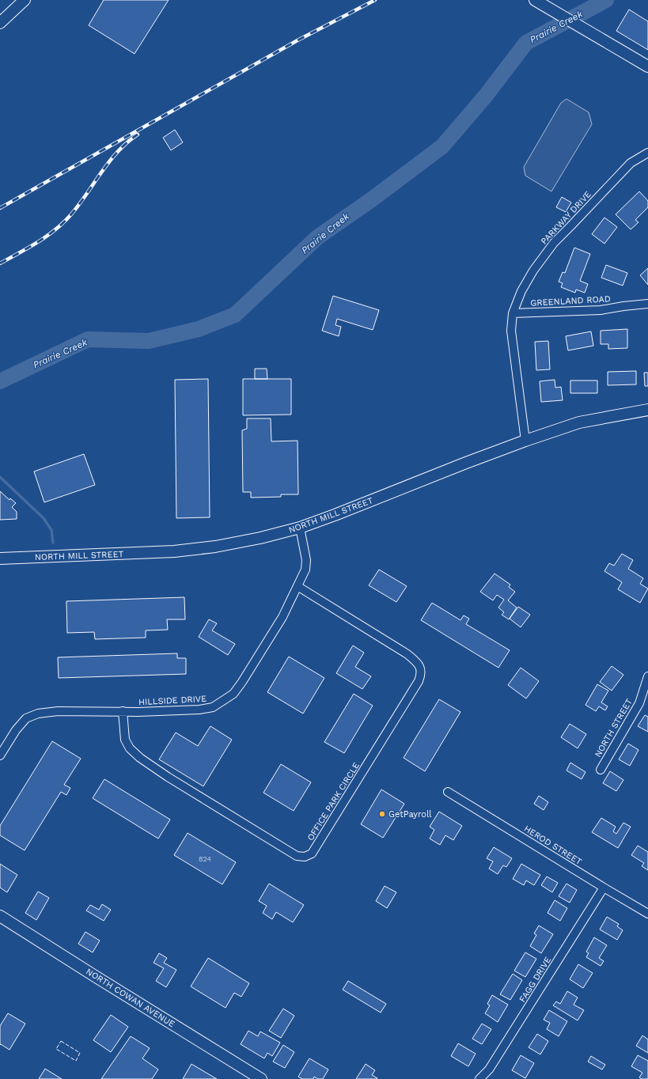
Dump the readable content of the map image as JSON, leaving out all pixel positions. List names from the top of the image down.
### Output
{
  "streets": {
    "main road": ["NORTH MILL STREET", "NORTH COWAN AVENUE"],
    "street": [
      "PARKWAY DRIVE",
      "GREENLAND ROAD",
      "HILLSIDE DRIVE",
      "NORTH STREET",
      "OFFICE PARK CIRCLE",
      "HEROD STREET",
      "FAGG DRIVE"
    ]
  },
  "crossings": [
    ["PARKWAY DRIVE", "GREENLAND ROAD"],
    ["PARKWAY DRIVE", "NORTH MILL STREET"],
    ["NORTH MILL STREET", "HILLSIDE DRIVE"],
    ["HILLSIDE DRIVE", "OFFICE PARK CIRCLE"],
    ["HEROD STREET", "FAGG DRIVE"]
  ],
  "water": ["Prairie Creek"],
  "places": ["GetPayroll"],
  "house_numbers": ["824"]
}
